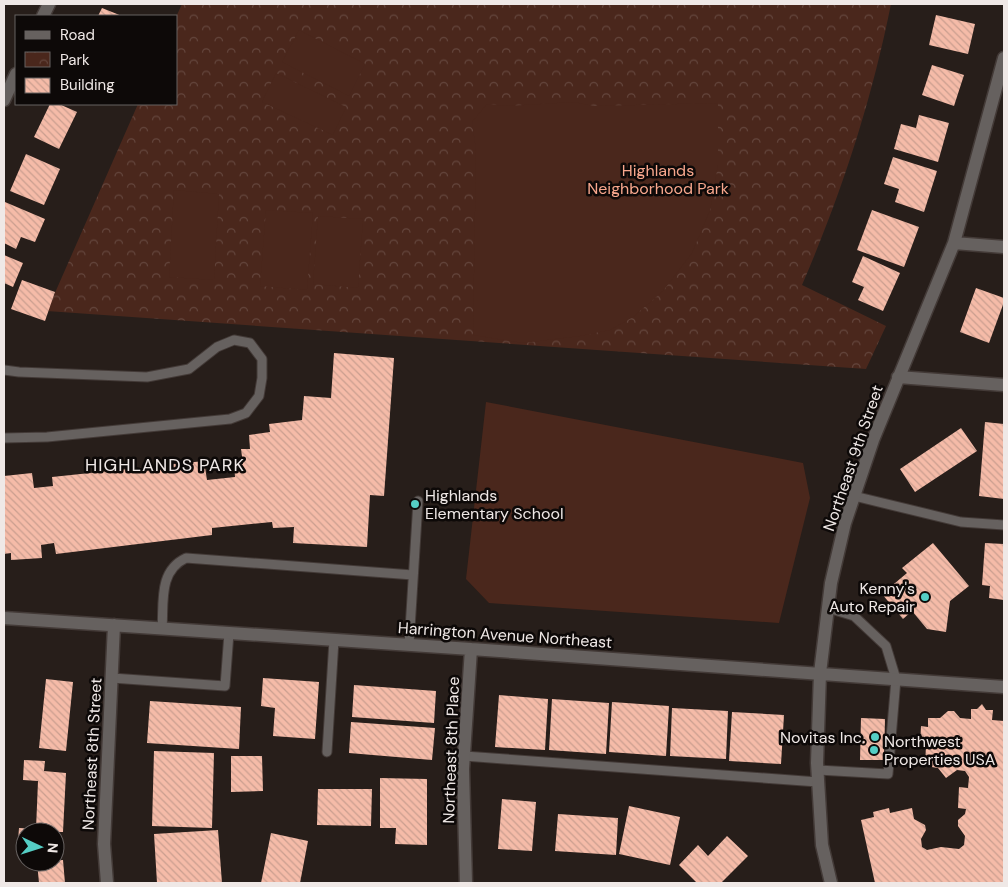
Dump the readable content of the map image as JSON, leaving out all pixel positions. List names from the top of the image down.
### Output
{
  "streets": {
    "street": [
      "Northeast 9th Street",
      "Harrington Avenue Northeast",
      "Northeast 8th Place",
      "Northeast 8th Street"
    ]
  },
  "crossings": [
    ["Northeast 9th Street", "Harrington Avenue Northeast"],
    ["Harrington Avenue Northeast", "Northeast 8th Place"],
    ["Harrington Avenue Northeast", "Northeast 8th Street"]
  ],
  "districts": ["HIGHLANDS PARK"],
  "parks": ["Highlands Neighborhood Park"],
  "places": [
    "Highlands Elementary School",
    "Kenny's Auto Repair",
    "Novitas Inc.",
    "Northwest Properties USA"
  ],
  "legend": ["Road", "Park", "Building"],
  "north": "right"
}
